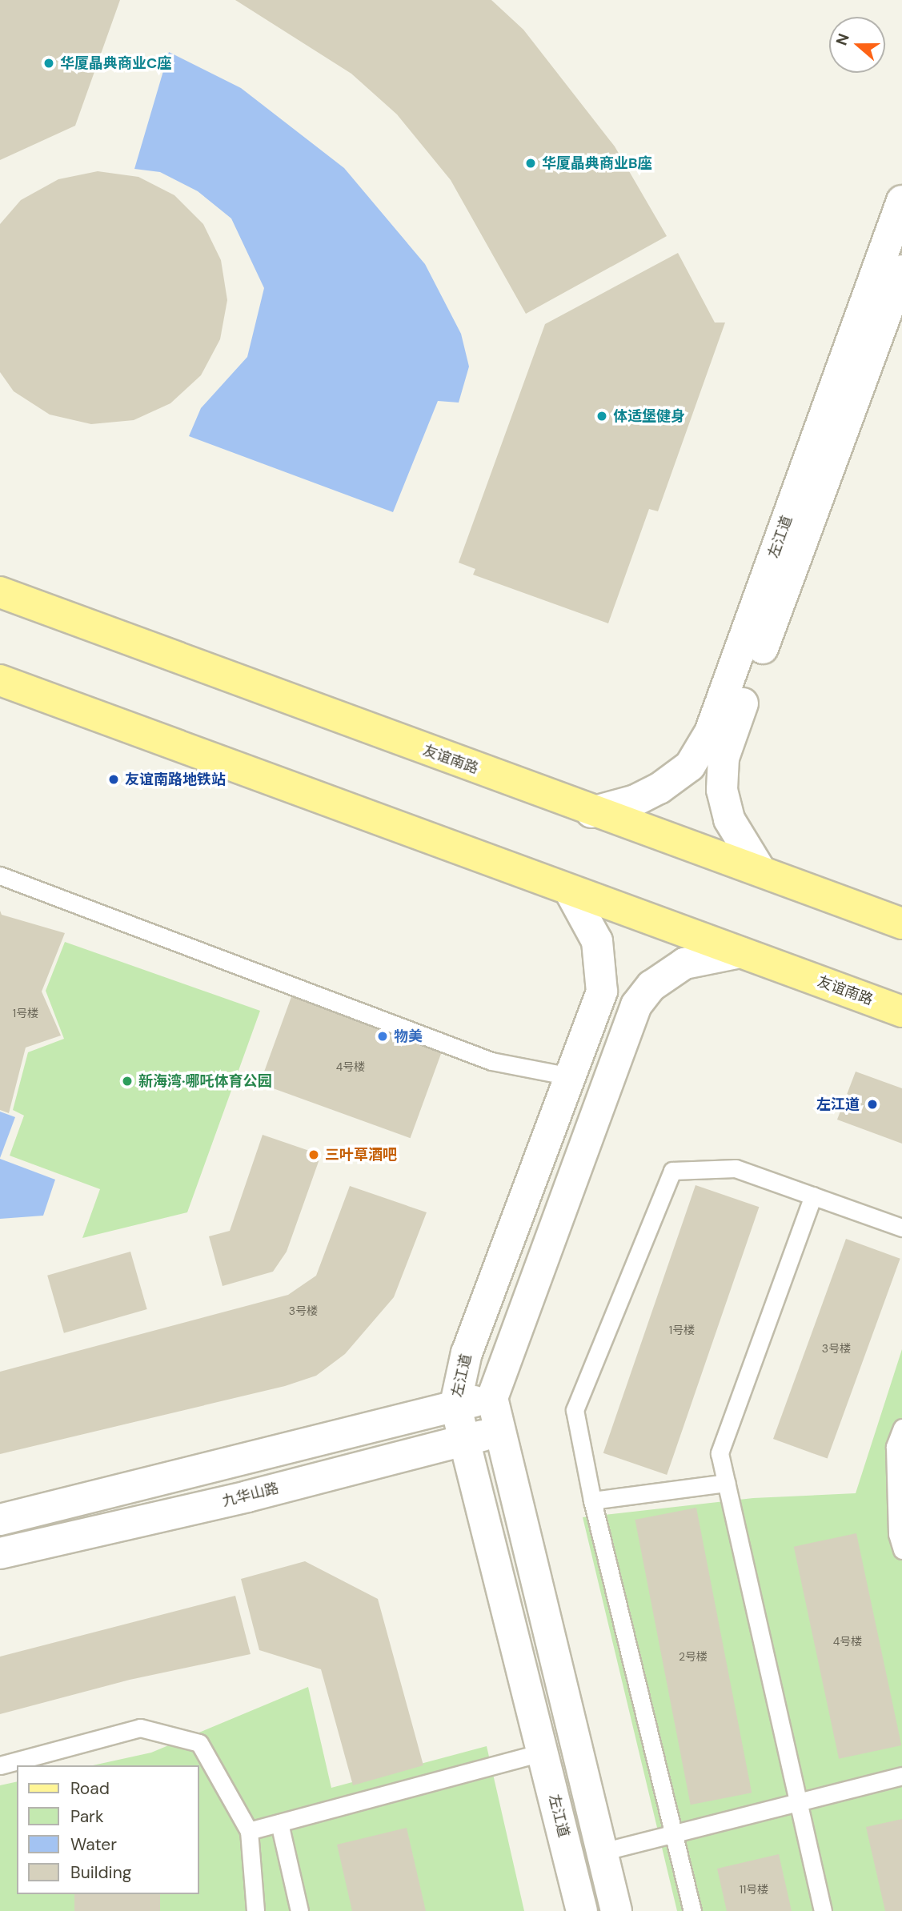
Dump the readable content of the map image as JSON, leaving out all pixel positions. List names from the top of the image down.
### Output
{
  "streets": {
    "main road": ["友谊南路"],
    "street": ["左江道", "九华山路"]
  },
  "crossings": [
    ["左江道", "友谊南路"],
    ["左江道", "九华山路"]
  ],
  "places": [
    "华厦晶典商业C座",
    "华厦晶典商业B座",
    "体适堡健身",
    "友谊南路地铁站",
    "物美",
    "新海湾·哪吒体育公园",
    "左江道",
    "三叶草酒吧"
  ],
  "house_numbers": [
    "1号楼",
    "4号楼",
    "3号楼",
    "1号楼",
    "3号楼",
    "4号楼",
    "2号楼",
    "11号楼"
  ],
  "legend": [
    "Road",
    "Park",
    "Water",
    "Building"
  ],
  "north": "left"
}
